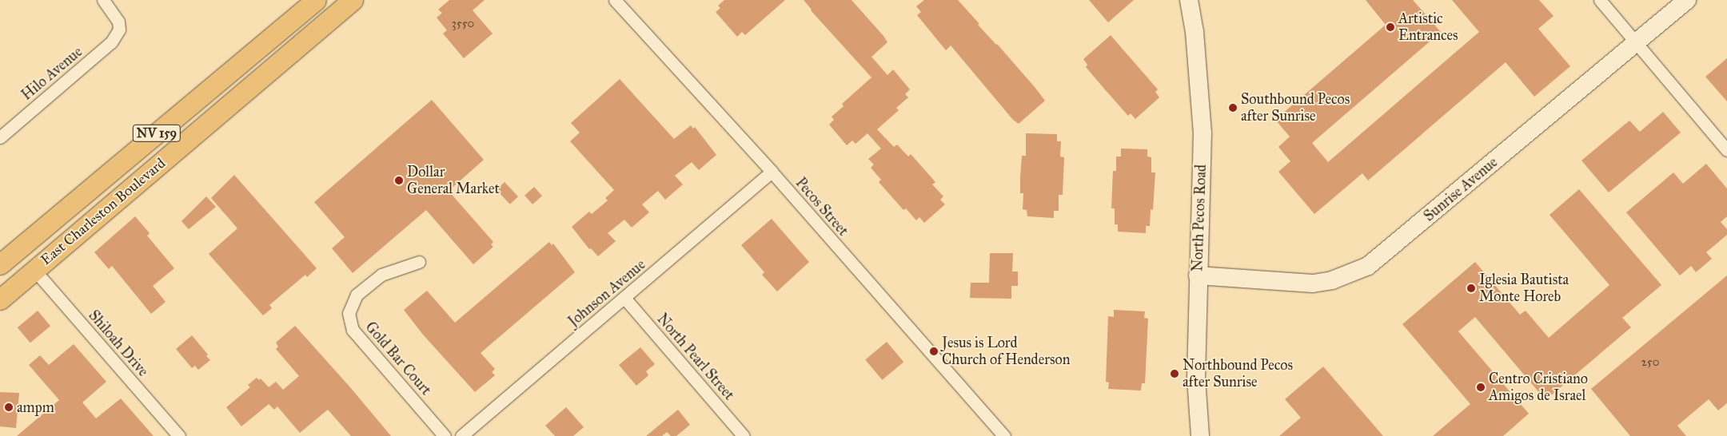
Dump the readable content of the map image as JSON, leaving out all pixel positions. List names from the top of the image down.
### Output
{
  "streets": {
    "main road": ["NV 159", "East Charleston Boulevard"],
    "street": [
      "Hilo Avenue",
      "Sunrise Avenue",
      "Pecos Street",
      "North Pecos Road",
      "Johnson Avenue",
      "Shiloah Drive",
      "North Pearl Street",
      "Gold Bar Court"
    ]
  },
  "crossings": [
    ["Sunrise Avenue", "North Pecos Road"],
    ["Pecos Street", "Johnson Avenue"],
    ["East Charleston Boulevard", "Shiloah Drive"],
    ["Johnson Avenue", "North Pearl Street"]
  ],
  "places": [
    "Artistic Entrances",
    "Southbound Pecos after Sunrise",
    "Dollar General Market",
    "Iglesia Bautista Monte Horeb",
    "Jesus is Lord Church of Henderson",
    "Northbound Pecos after Sunrise",
    "Centro Cristiano Amigos de Israel",
    "ampm"
  ],
  "house_numbers": ["3550", "250"]
}
